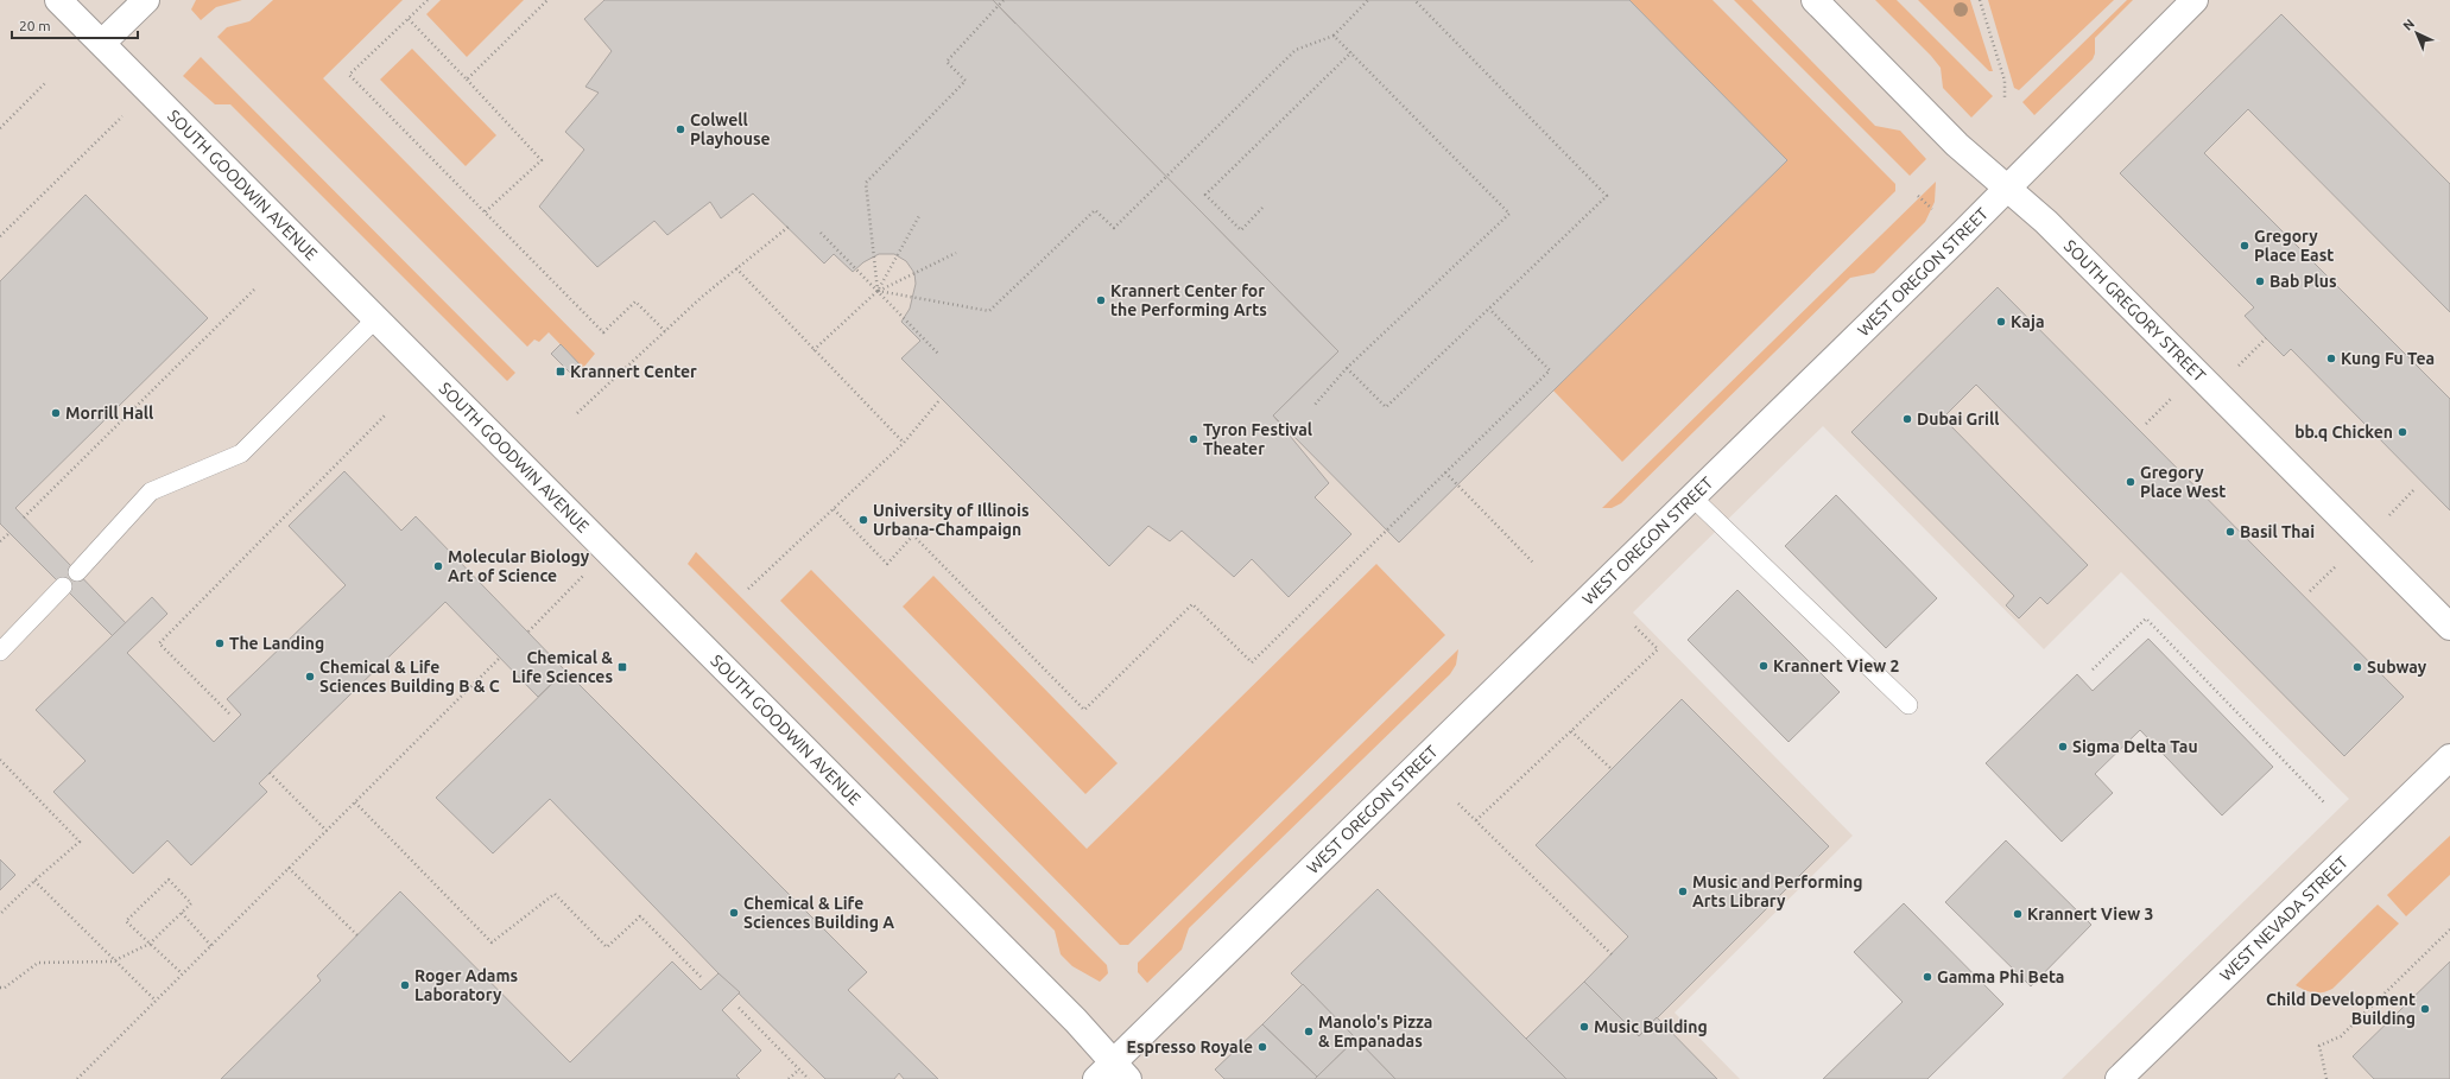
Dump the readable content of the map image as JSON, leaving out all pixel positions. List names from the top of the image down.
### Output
{
  "streets": {
    "street": [
      "SOUTH GOODWIN AVENUE",
      "WEST OREGON STREET",
      "SOUTH GREGORY STREET",
      "WEST NEVADA STREET"
    ]
  },
  "crossings": [
    ["SOUTH GOODWIN AVENUE", "WEST OREGON STREET"],
    ["WEST OREGON STREET", "SOUTH GREGORY STREET"]
  ],
  "places": {
    "other": [
      "Colwell Playhouse",
      "Gregory Place East",
      "Bab Plus",
      "Krannert Center for the Performing Arts",
      "Kaja",
      "Kung Fu Tea",
      "Morrill Hall",
      "Dubai Grill",
      "bb.q Chicken",
      "Tyron Festival Theater",
      "Gregory Place West",
      "University of Illinois Urbana-Champaign",
      "Basil Thai",
      "Molecular Biology Art of Science",
      "The Landing",
      "Krannert View 2",
      "Subway",
      "Chemical & Life Sciences Building B & C",
      "Sigma Delta Tau",
      "Music and Performing Arts Library",
      "Chemical & Life Sciences Building A",
      "Krannert View 3",
      "Gamma Phi Beta",
      "Roger Adams Laboratory",
      "Child Development Building",
      "Music Building",
      "Manolo's Pizza & Empanadas",
      "Espresso Royale"
    ],
    "transit": ["Krannert Center", "Chemical & Life Sciences"]
  },
  "scale_bar": "20 m",
  "north": "top left"
}
